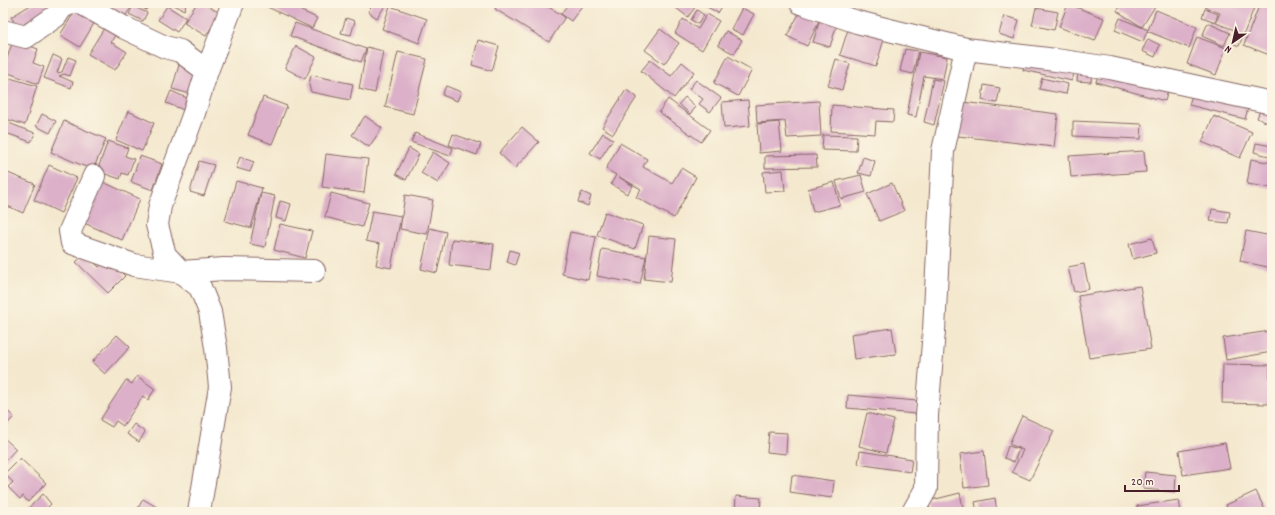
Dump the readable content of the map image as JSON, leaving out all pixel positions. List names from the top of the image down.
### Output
{
  "scale_bar": "20 m",
  "north": "bottom left"
}
